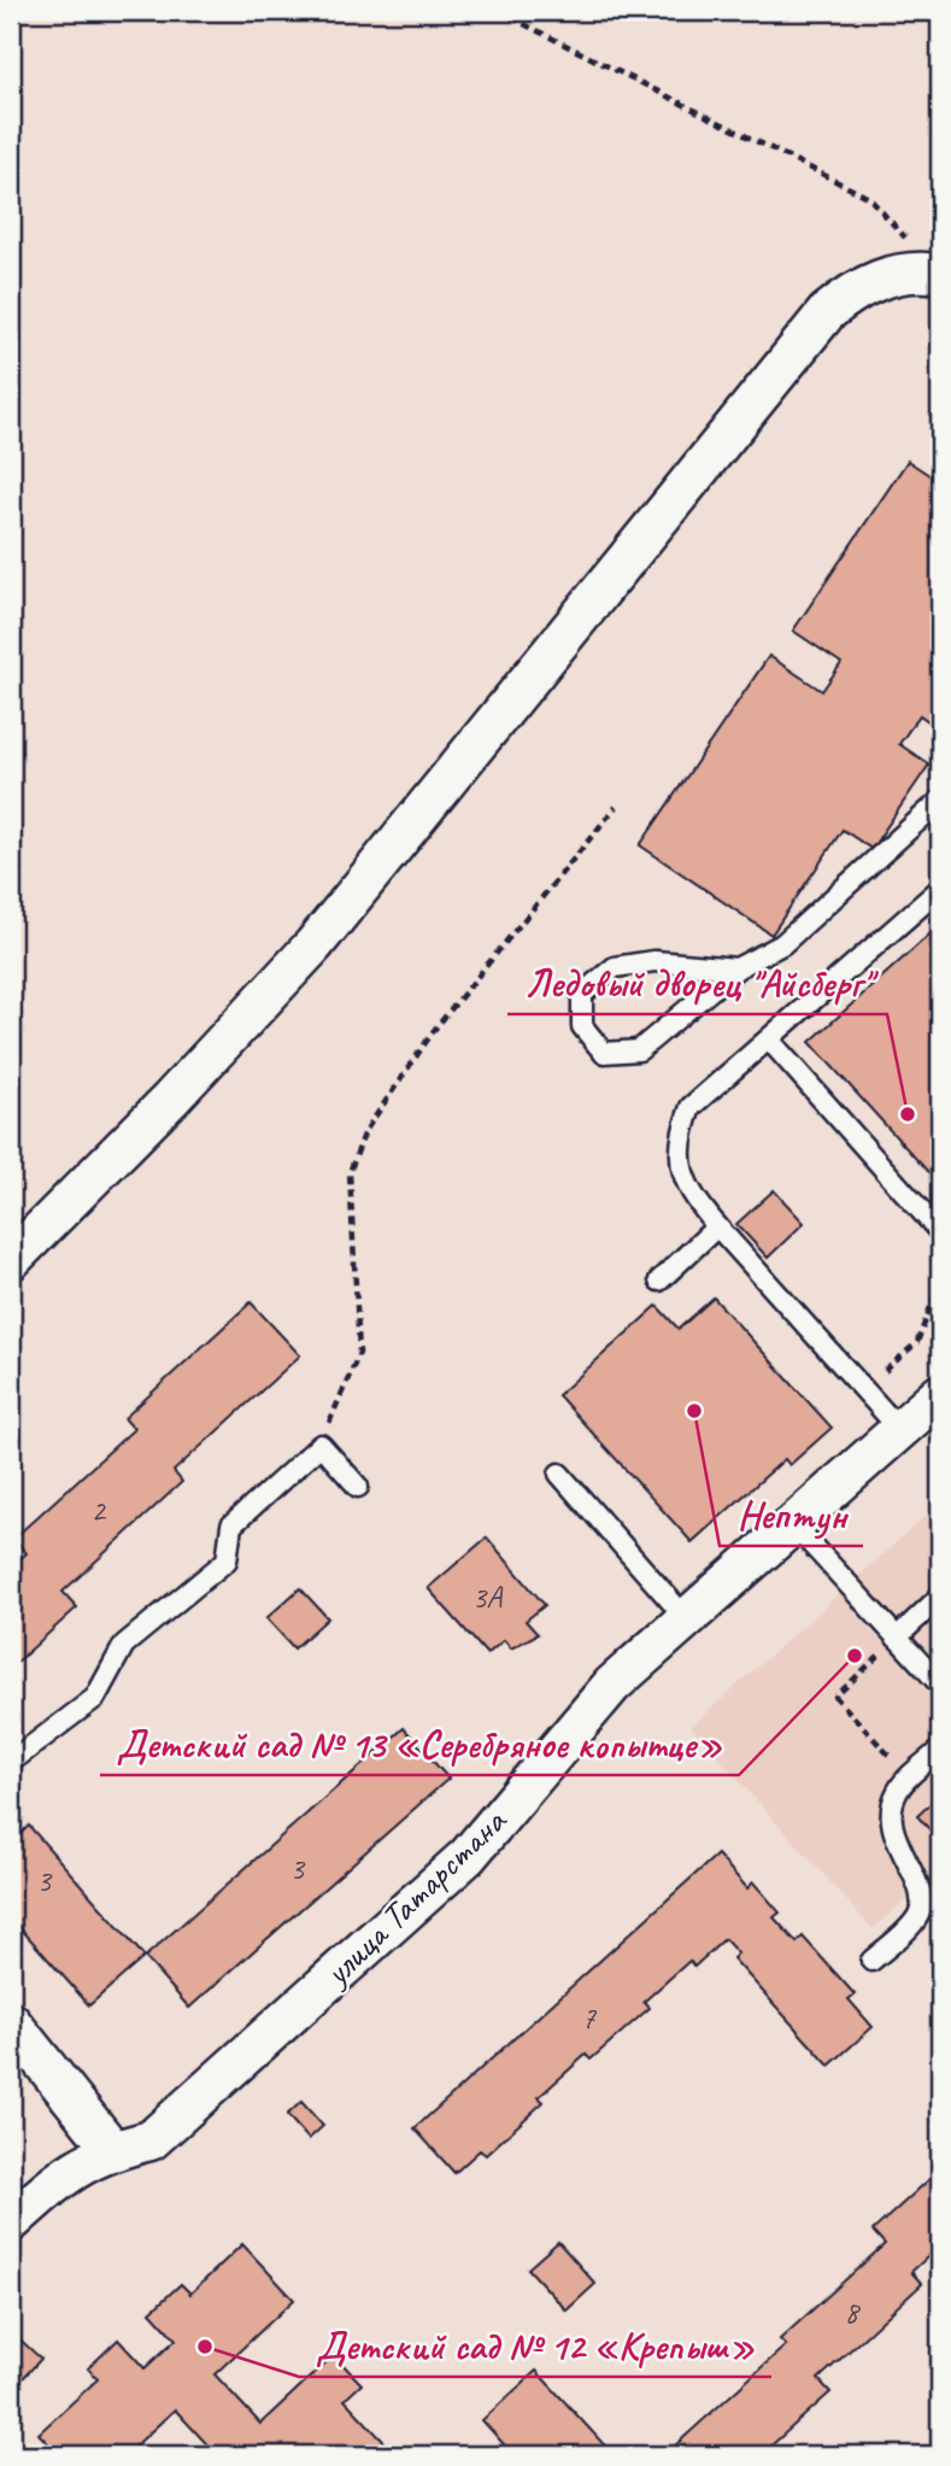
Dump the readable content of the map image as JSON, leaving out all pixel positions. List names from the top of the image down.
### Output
{
  "streets": {
    "street": ["улица Татарстана"]
  },
  "places": [
    "Ледовый дворец \"Айсберг\"",
    "Нептун",
    "Детский сад № 13 «Серебряное копытце»",
    "Детский сад № 12 «Крепыш»"
  ],
  "house_numbers": [
    "2",
    "3А",
    "3",
    "3",
    "7",
    "8"
  ]
}
